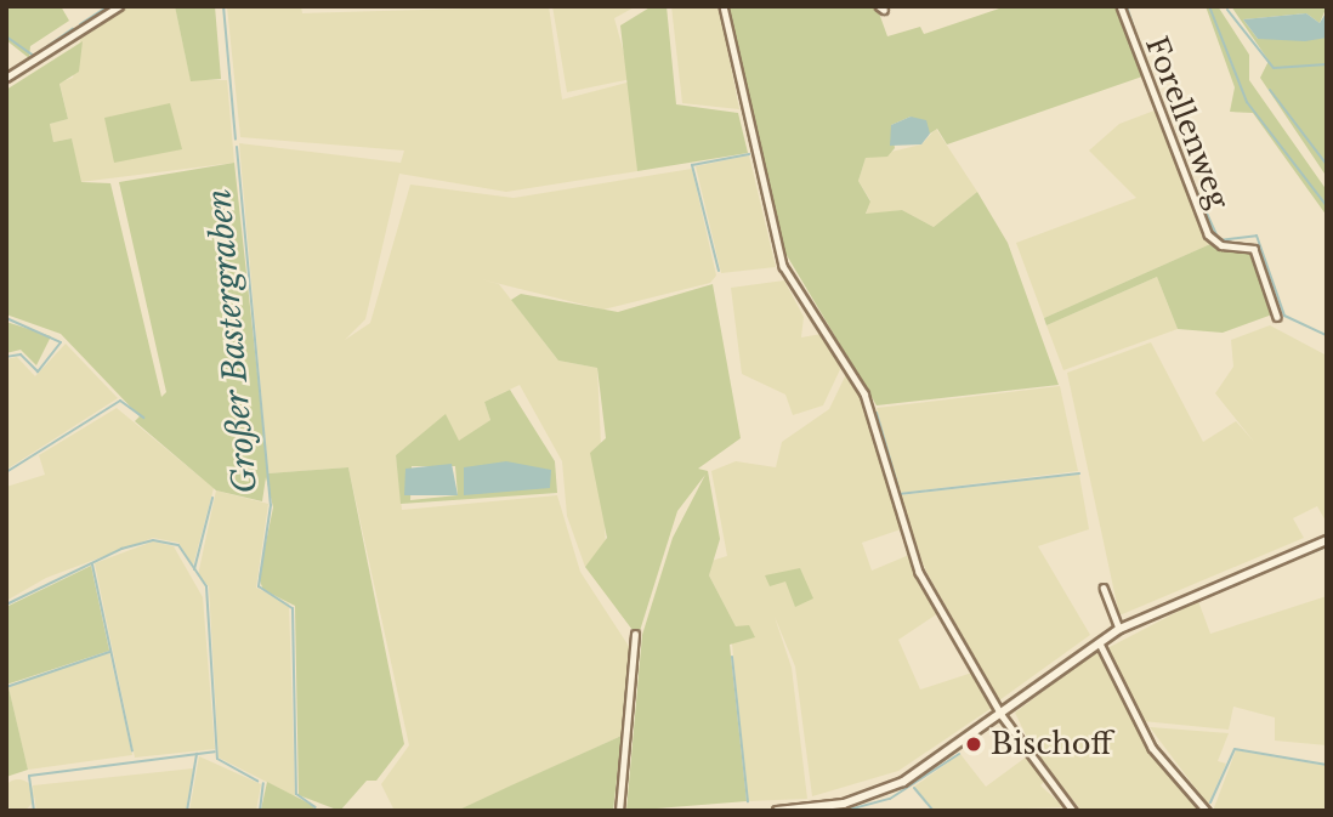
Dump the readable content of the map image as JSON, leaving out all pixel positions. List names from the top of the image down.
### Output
{
  "streets": {
    "street": ["Forellenweg"]
  },
  "water": ["Großer Bastergraben"],
  "places": ["Bischoff"]
}
